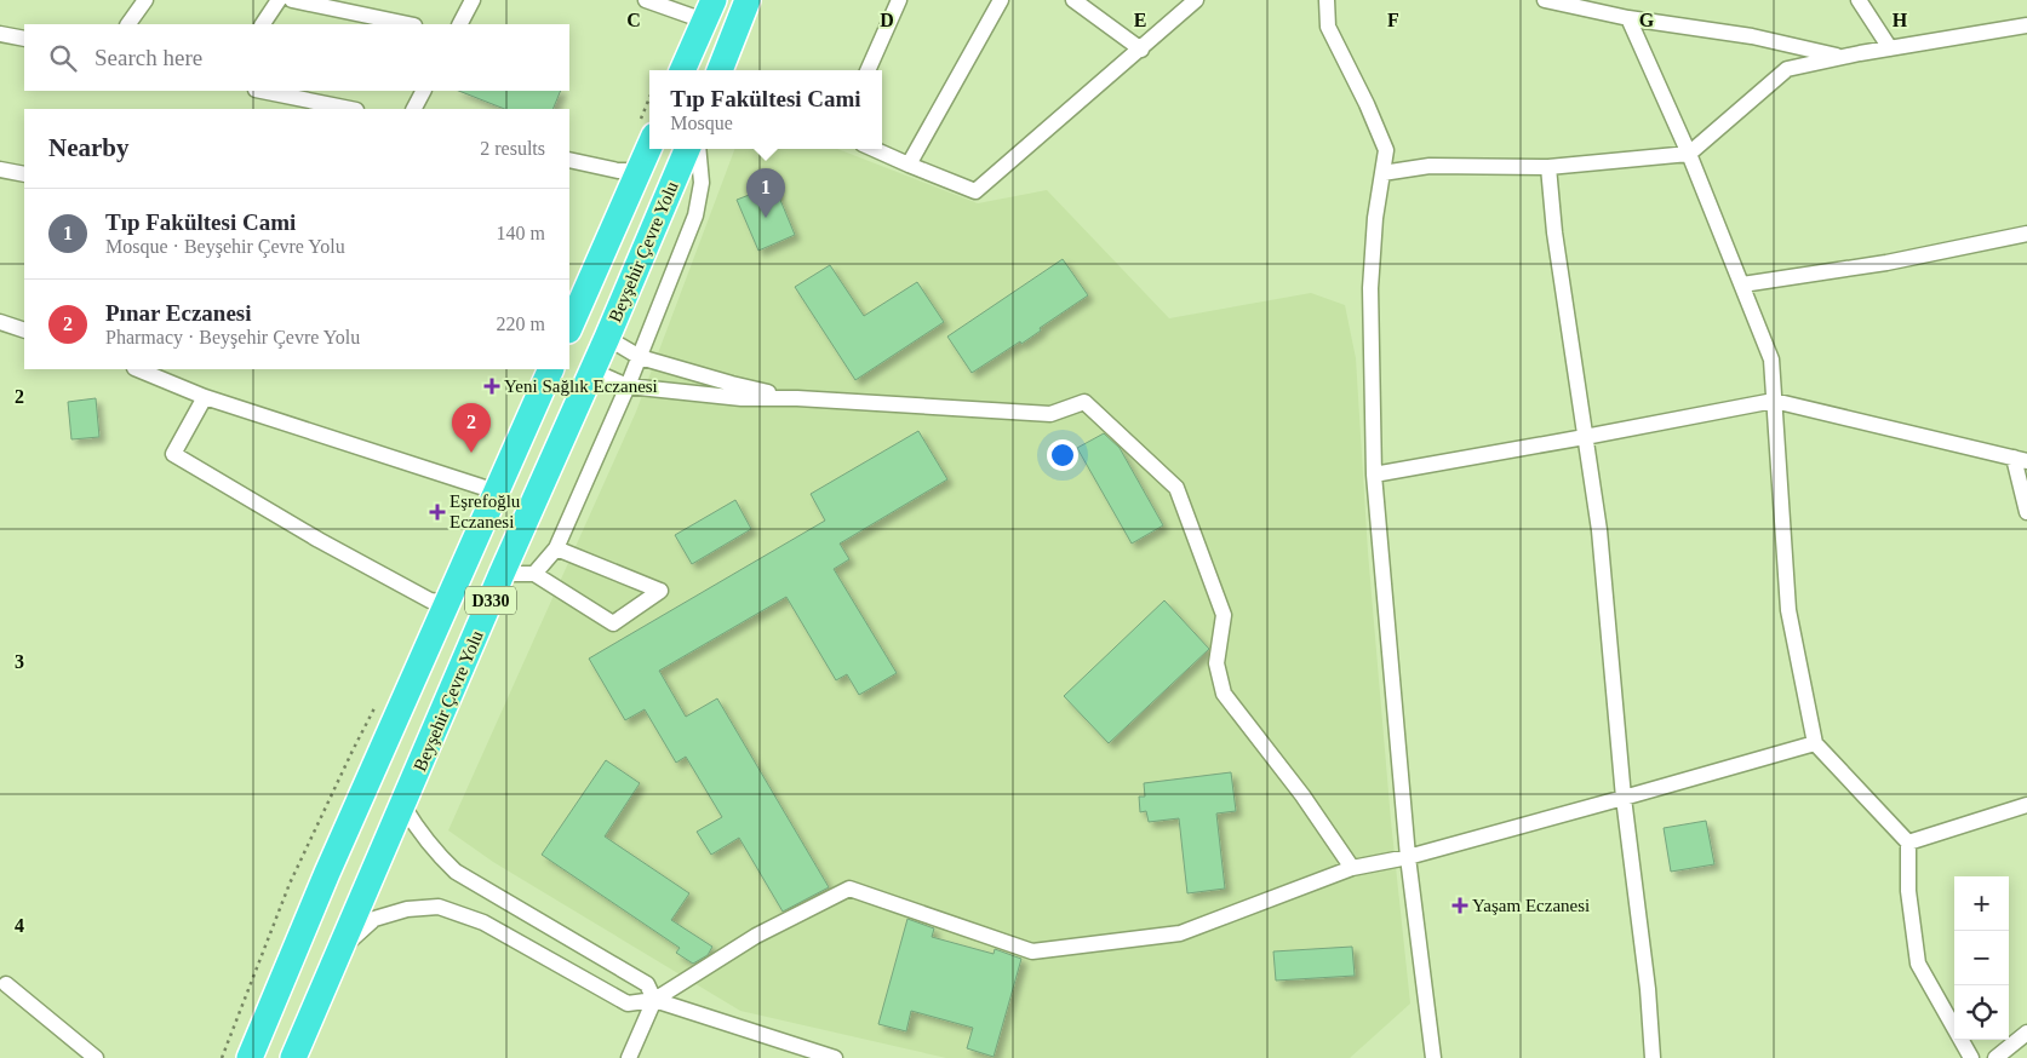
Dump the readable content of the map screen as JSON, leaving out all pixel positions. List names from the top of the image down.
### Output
{
  "streets": {
    "highway": ["Beyşehir Çevre Yolu", "D330"]
  },
  "places": {
    "health": ["Yeni Sağlık Eczanesi", "Eşrefoğlu Eczanesi", "Yaşam Eczanesi"]
  },
  "page": {
    "search": "Search here",
    "popup": ["Tıp Fakültesi Cami", "Mosque"],
    "heading": ["Nearby", "2 results"],
    "pins": ["1", "2"],
    "list": [
      {
        "mark": "1",
        "name": "Tıp Fakültesi Cami",
        "note": "Mosque · Beyşehir Çevre Yolu",
        "value": "140 m"
      },
      {
        "mark": "2",
        "name": "Pınar Eczanesi",
        "note": "Pharmacy · Beyşehir Çevre Yolu",
        "value": "220 m"
      }
    ],
    "map_buttons": ["+", "−"]
  },
  "grid": {
    "columns": [
      "C",
      "D",
      "E",
      "F",
      "G",
      "H"
    ],
    "rows": ["2", "3", "4"]
  }
}
